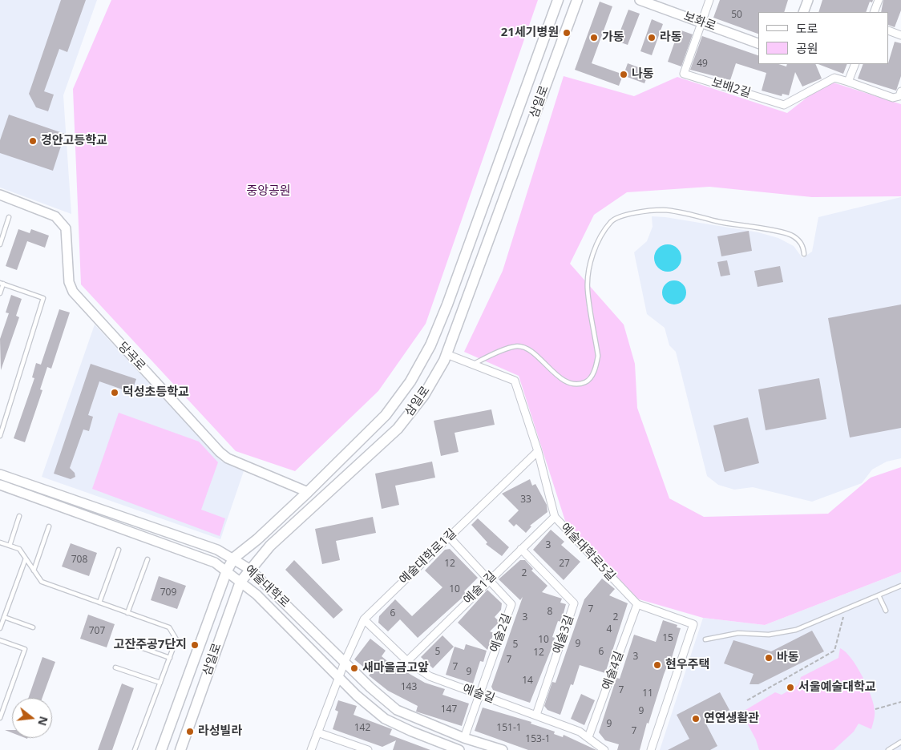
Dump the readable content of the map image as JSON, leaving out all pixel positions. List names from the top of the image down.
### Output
{
  "streets": {
    "main road": ["삼일로"],
    "street": [
      "보화로",
      "보배2길",
      "당곡로",
      "예술대학로5길",
      "예술대학로1길",
      "예술대학로",
      "예술1길",
      "예술2길",
      "예술3길",
      "예술4길",
      "예술길"
    ]
  },
  "crossings": [
    ["보화로", "보배2길"],
    ["삼일로", "당곡로"],
    ["삼일로", "예술대학로5길"],
    ["삼일로", "예술대학로"],
    ["예술대학로5길", "예술대학로1길"],
    ["예술대학로5길", "예술1길"],
    ["예술대학로5길", "예술4길"],
    ["예술대학로1길", "예술대학로"],
    ["예술대학로1길", "예술길"],
    ["예술1길", "예술2길"],
    ["예술1길", "예술3길"],
    ["예술1길", "예술길"],
    ["예술2길", "예술길"],
    ["예술3길", "예술길"],
    ["예술4길", "예술길"]
  ],
  "parks": ["중앙공원"],
  "places": [
    "21세기병원",
    "가동",
    "라동",
    "나동",
    "경안고등학교",
    "덕성초등학교",
    "고잔주공7단지",
    "바동",
    "현우주택",
    "새마을금고앞",
    "서울예술대학교",
    "연연생활관",
    "라성빌라"
  ],
  "house_numbers": [
    "50",
    "49",
    "33",
    "3",
    "708",
    "12",
    "27",
    "2",
    "10",
    "709",
    "7",
    "8",
    "6",
    "3",
    "2",
    "4",
    "707",
    "15",
    "10",
    "9",
    "5",
    "5",
    "6",
    "12",
    "3",
    "7",
    "7",
    "9",
    "14",
    "143",
    "7",
    "11",
    "147",
    "9",
    "9",
    "142",
    "151-1",
    "7",
    "153-1"
  ],
  "legend": ["도로", "공원"],
  "north": "right"
}
